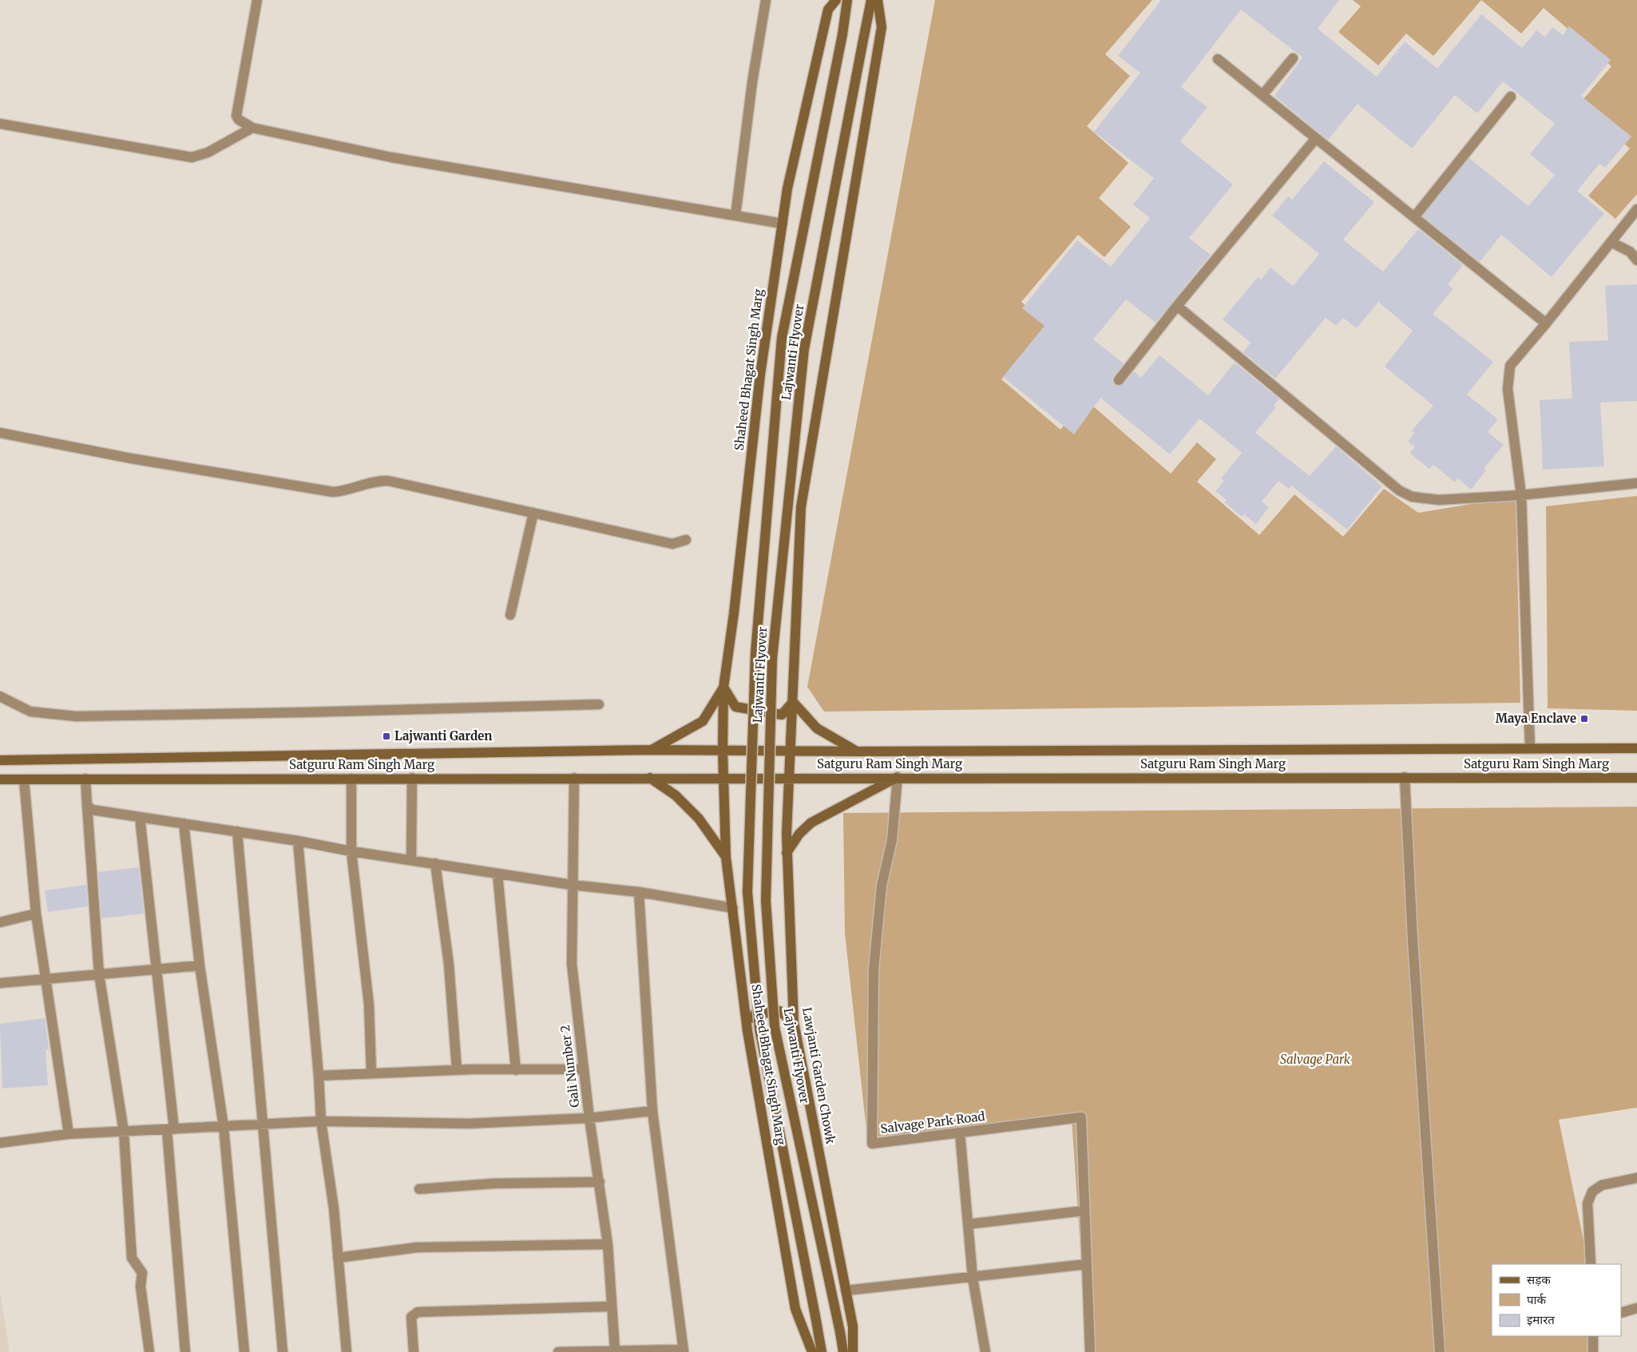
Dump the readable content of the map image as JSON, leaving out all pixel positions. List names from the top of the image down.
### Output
{
  "streets": {
    "main road": [
      "Lajwanti Flyover",
      "Shaheed Bhagat Singh Marg",
      "Satguru Ram Singh Marg",
      "Lawjanti Garden Chowk"
    ],
    "street": ["Gali Number 2", "Salvage Park Road"]
  },
  "crossings": [
    ["Shaheed Bhagat Singh Marg", "Satguru Ram Singh Marg"],
    ["Satguru Ram Singh Marg", "Gali Number 2"],
    ["Satguru Ram Singh Marg", "Lawjanti Garden Chowk"],
    ["Satguru Ram Singh Marg", "Salvage Park Road"]
  ],
  "parks": ["Salvage Park"],
  "places": {
    "transit": ["Maya Enclave", "Lajwanti Garden"]
  },
  "legend": ["सड़क", "पार्क", "इमारत"]
}
